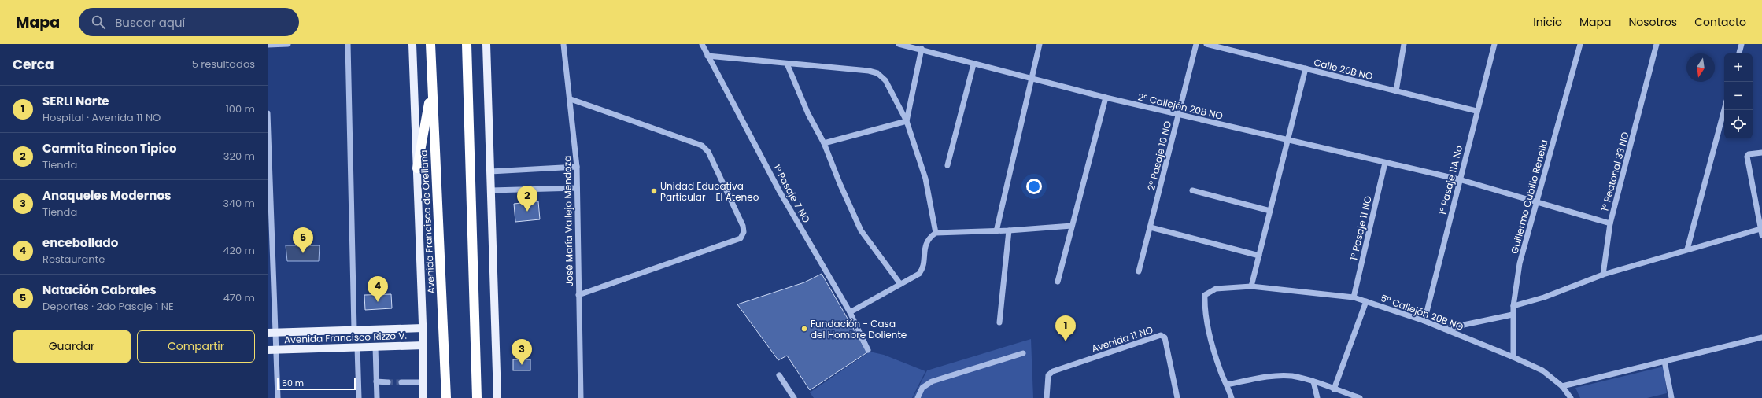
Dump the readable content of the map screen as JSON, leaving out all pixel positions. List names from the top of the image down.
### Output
{
  "streets": {
    "highway": ["Avenida Francisco de Orellana"],
    "main road": ["Avenida Francisco Rizzo V."],
    "street": [
      "Calle 20B NO",
      "2° Callejón 20B NO",
      "2° Pasaje 10 NO",
      "1° Peatonal 33 NO",
      "1° Pasaje 11A No",
      "1° Pasaje 7 NO",
      "Guillermo Cubillo Renella",
      "José María Vallejo Mendoza",
      "1° Pasaje 11 NO",
      "5° Callejón 20B NO",
      "Avenida 11 NO"
    ]
  },
  "crossings": [
    ["Calle 20B NO", "1° Pasaje 11A No"],
    ["2° Callejón 20B NO", "2° Pasaje 10 NO"],
    ["2° Callejón 20B NO", "1° Peatonal 33 NO"],
    ["2° Callejón 20B NO", "1° Pasaje 11A No"],
    ["2° Callejón 20B NO", "1° Pasaje 11 NO"],
    ["1° Peatonal 33 NO", "1° Pasaje 11A No"],
    ["1° Peatonal 33 NO", "Guillermo Cubillo Renella"],
    ["1° Pasaje 11A No", "5° Callejón 20B NO"],
    ["Guillermo Cubillo Renella", "5° Callejón 20B NO"],
    ["Avenida Francisco de Orellana", "Avenida Francisco Rizzo V."],
    ["1° Pasaje 11 NO", "5° Callejón 20B NO"]
  ],
  "places": ["Unidad Educativa Particular - El Ateneo", "Fundación - Casa del Hombre Doliente"],
  "scale_bar": "50 m",
  "north": "bottom",
  "page": {
    "header": "Mapa",
    "search": "Buscar aquí",
    "nav": [
      "Inicio",
      "Mapa",
      "Nosotros",
      "Contacto"
    ],
    "heading": ["Cerca", "5 resultados"],
    "map_buttons": ["+", "−"],
    "list": [
      {
        "mark": "1",
        "name": "SERLI Norte",
        "note": "Hospital · Avenida 11 NO",
        "value": "100 m"
      },
      {
        "mark": "2",
        "name": "Carmita Rincon Tipico",
        "note": "Tienda",
        "value": "320 m"
      },
      {
        "mark": "3",
        "name": "Anaqueles Modernos",
        "note": "Tienda",
        "value": "340 m"
      },
      {
        "mark": "4",
        "name": "encebollado",
        "note": "Restaurante",
        "value": "420 m"
      },
      {
        "mark": "5",
        "name": "Natación Cabrales",
        "note": "Deportes · 2do Pasaje 1 NE",
        "value": "470 m"
      }
    ],
    "pins": [
      "2",
      "5",
      "4",
      "1",
      "3"
    ],
    "buttons": ["Guardar", "Compartir"],
    "scale": "50 m"
  }
}
